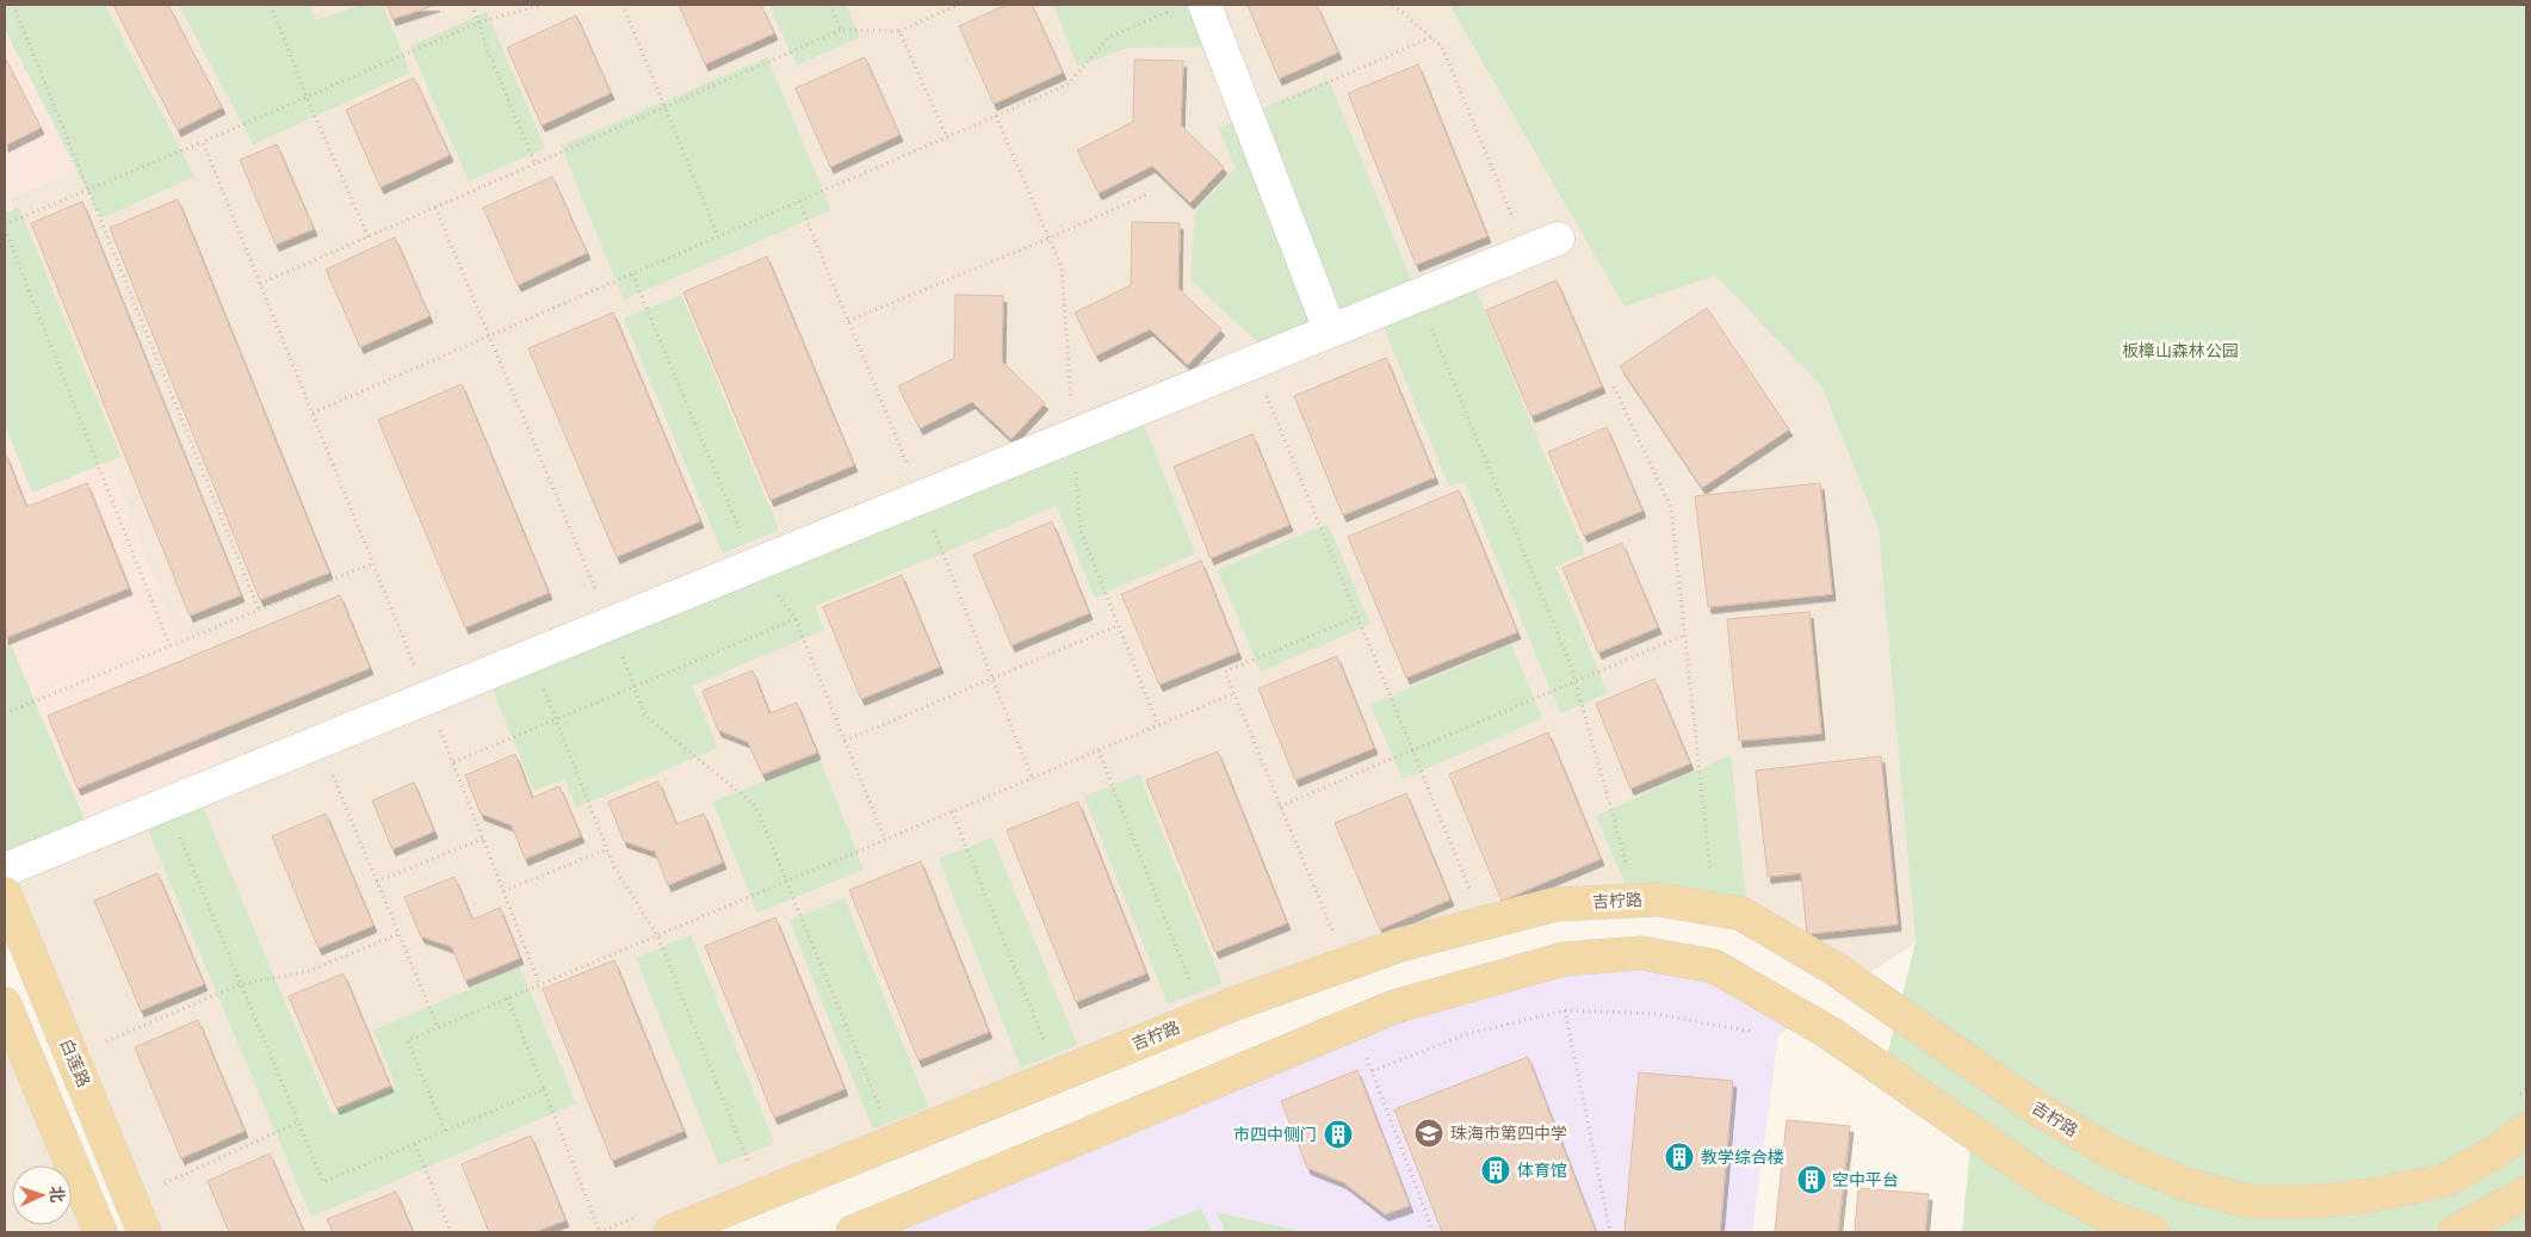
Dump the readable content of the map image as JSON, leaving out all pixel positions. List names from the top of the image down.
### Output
{
  "streets": {
    "main road": ["吉柠路", "白莲路"]
  },
  "parks": ["板樟山森林公园"],
  "places": {
    "school or university": ["珠海市第四中学"],
    "building": [
      "市四中侧门",
      "教学综合楼",
      "体育馆",
      "空中平台"
    ]
  },
  "north": "right"
}
